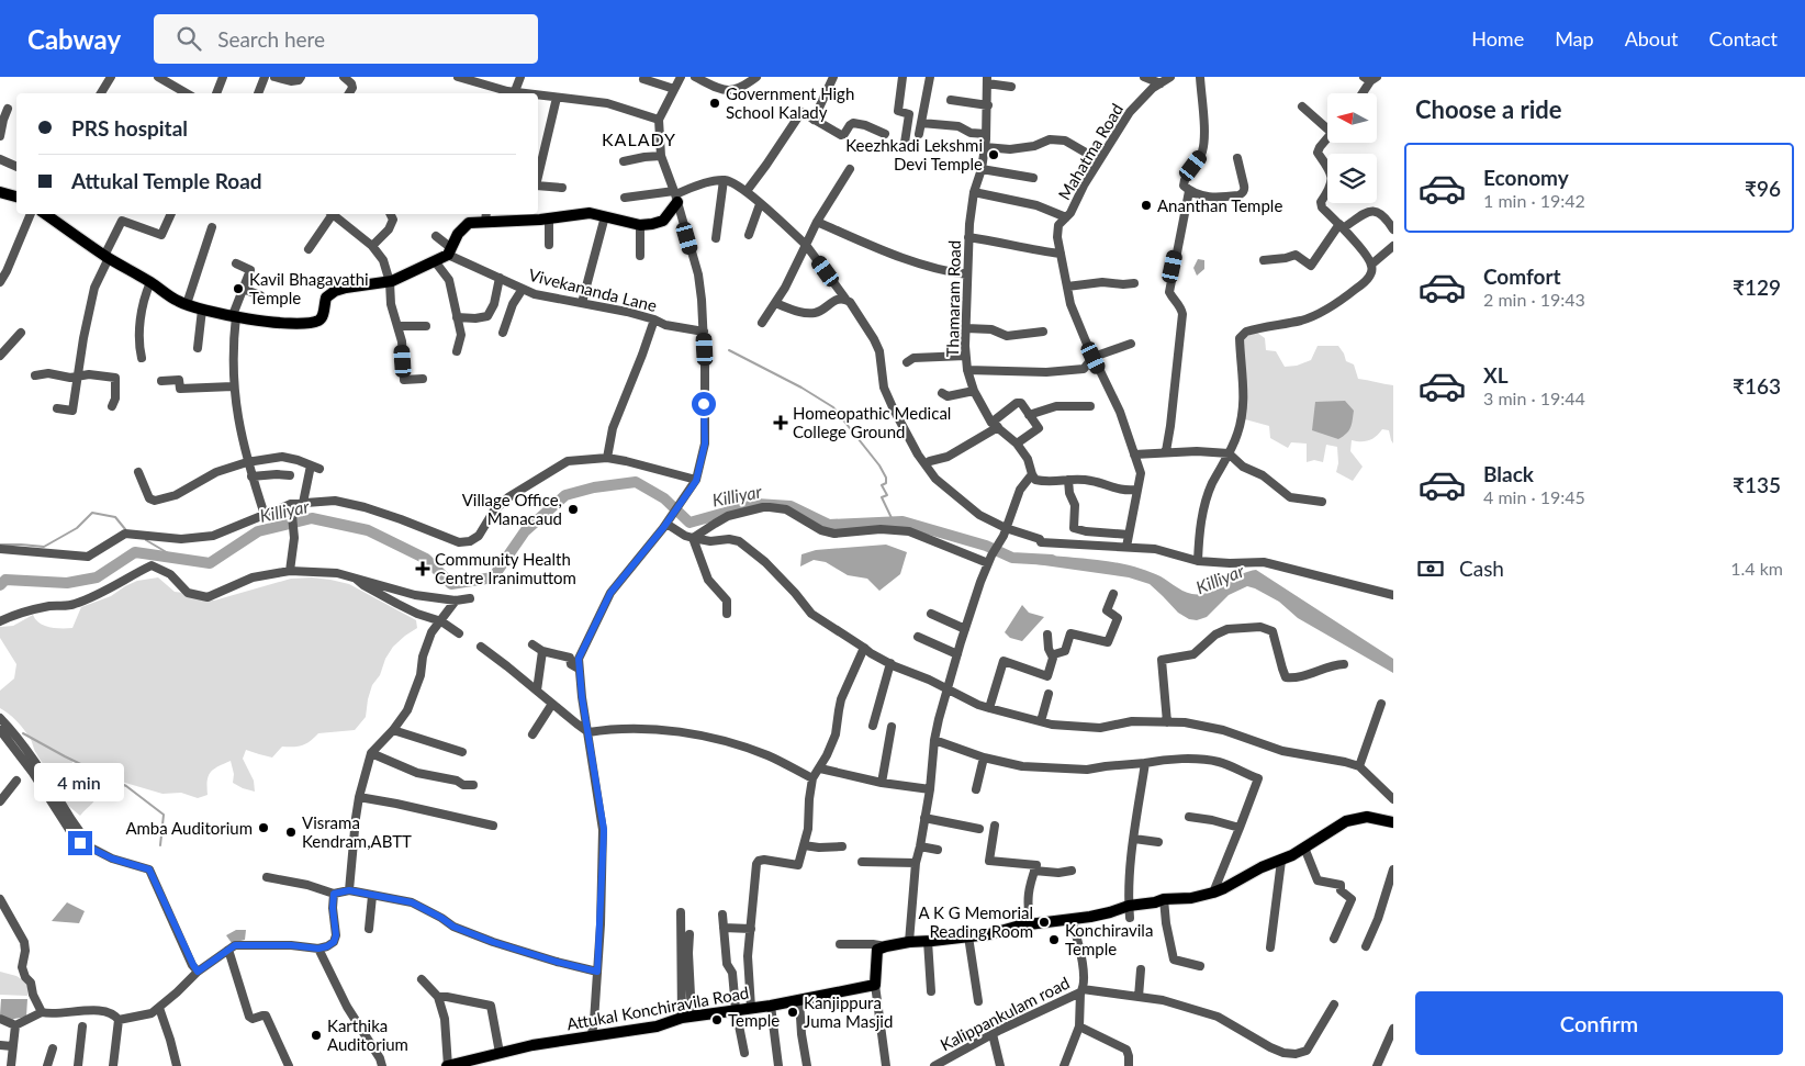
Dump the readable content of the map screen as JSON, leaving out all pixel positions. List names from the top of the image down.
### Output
{
  "streets": {
    "main road": ["Attukal Konchiravila Road"],
    "street": [
      "Mahatma Road",
      "Vivekananda Lane",
      "Thamaram Road",
      "Kalippankulam road"
    ]
  },
  "districts": ["KALADY"],
  "water": ["Killiyar"],
  "places": {
    "other": [
      "Government High School Kalady",
      "Keezhkadi Lekshmi Devi Temple",
      "Ananthan Temple",
      "Kavil Bhagavathi Temple",
      "Village Office, Manacaud",
      "Amba Auditorium",
      "Visrama Kendram,ABTT",
      "A K G Memorial Reading Room",
      "Konchiravila Temple",
      "Kanjippura Juma Masjid",
      "Temple",
      "Karthika Auditorium"
    ],
    "health": ["Homeopathic Medical College Ground", "Community Health Centre Iranimuttom"]
  },
  "north": "left",
  "page": {
    "header": "Cabway",
    "search": "Search here",
    "nav": [
      "Home",
      "Map",
      "About",
      "Contact"
    ],
    "heading": "Choose a ride",
    "banner": ["PRS hospital", "Attukal Temple Road"],
    "list": [
      {
        "name": "Economy",
        "note": "1 min · 19:42",
        "value": "₹96"
      },
      {
        "name": "Comfort",
        "note": "2 min · 19:43",
        "value": "₹129"
      },
      {
        "name": "XL",
        "note": "3 min · 19:44",
        "value": "₹163"
      },
      {
        "name": "Black",
        "note": "4 min · 19:45",
        "value": "₹135"
      }
    ],
    "pay": ["Cash", "1.4 km"],
    "bubble": "4 min",
    "buttons": "Confirm"
  }
}
